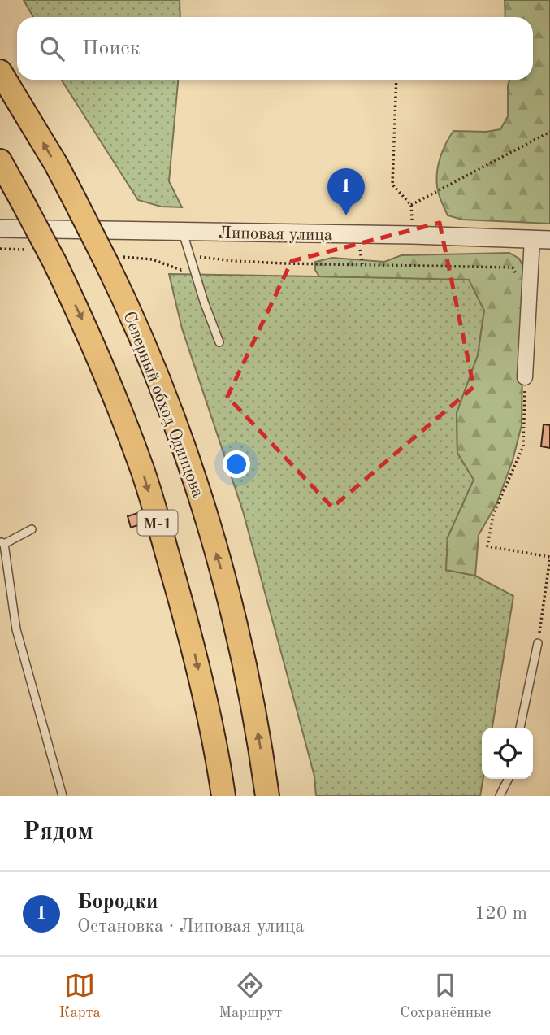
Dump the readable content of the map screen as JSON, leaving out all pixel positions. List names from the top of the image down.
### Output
{
  "streets": {
    "highway": ["Северный обход Одинцова", "М-1"],
    "street": ["Липовая улица"]
  },
  "page": {
    "search": "Поиск",
    "pins": "1",
    "heading": "Рядом",
    "list": [
      {
        "mark": "1",
        "name": "Бородки",
        "note": "Остановка · Липовая улица",
        "value": "120 m"
      }
    ],
    "nav": ["Карта", "Маршрут", "Сохранённые"]
  }
}
